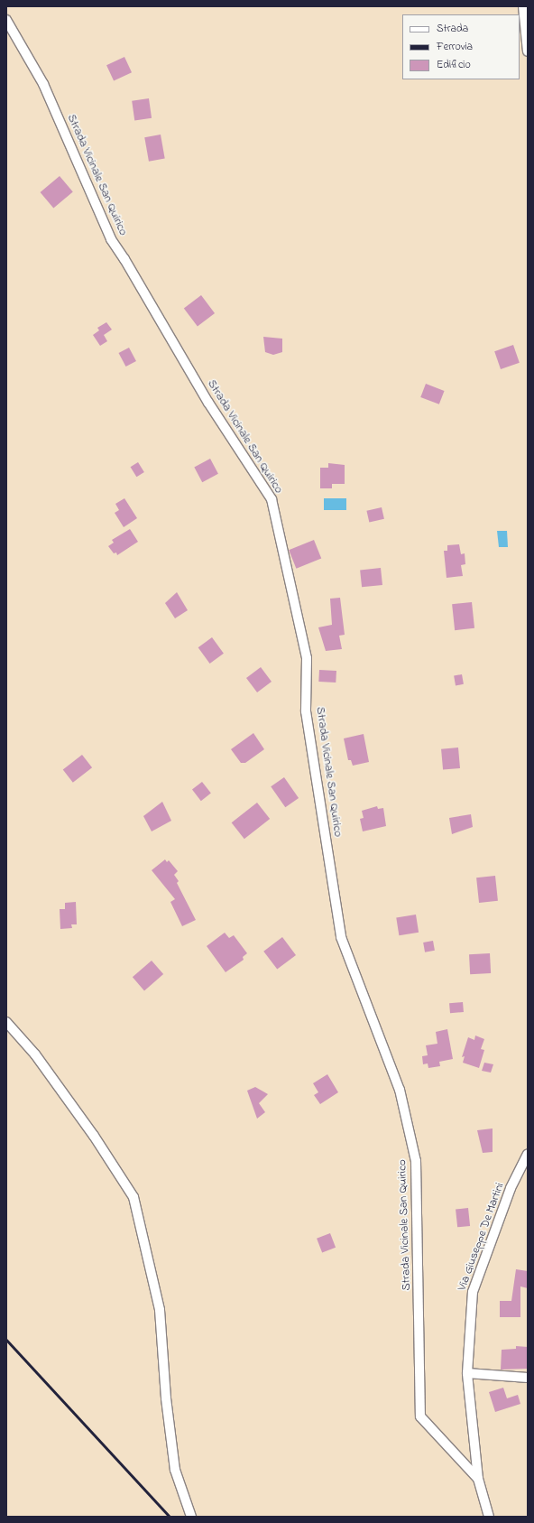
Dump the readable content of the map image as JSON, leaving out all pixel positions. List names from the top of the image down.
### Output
{
  "streets": {
    "street": ["Strada Vicinale San Quirico", "Via Giuseppe De Martini"]
  },
  "crossings": [
    ["Strada Vicinale San Quirico", "Via Giuseppe De Martini"]
  ],
  "legend": ["Strada", "Ferrovia", "Edificio"]
}
